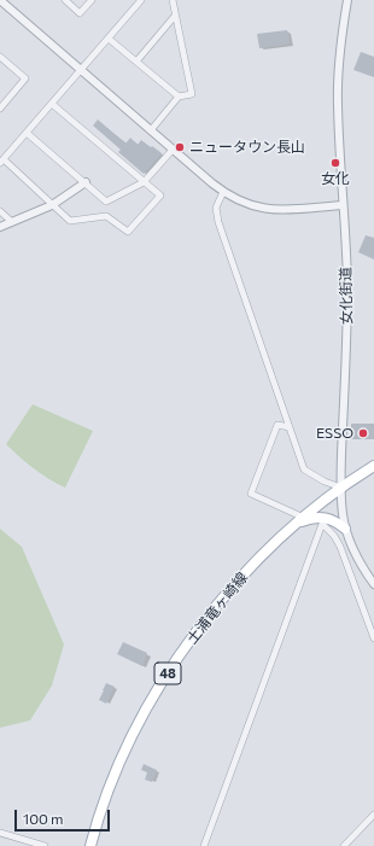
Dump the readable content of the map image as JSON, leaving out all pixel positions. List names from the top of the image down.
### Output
{
  "streets": {
    "main road": ["土浦竜ヶ崎線", "48"],
    "street": ["女化街道"]
  },
  "crossings": [
    ["女化街道", "土浦竜ヶ崎線"]
  ],
  "places": ["ニュータウン長山", "女化", "ESSO"],
  "scale_bar": "100 m"
}
